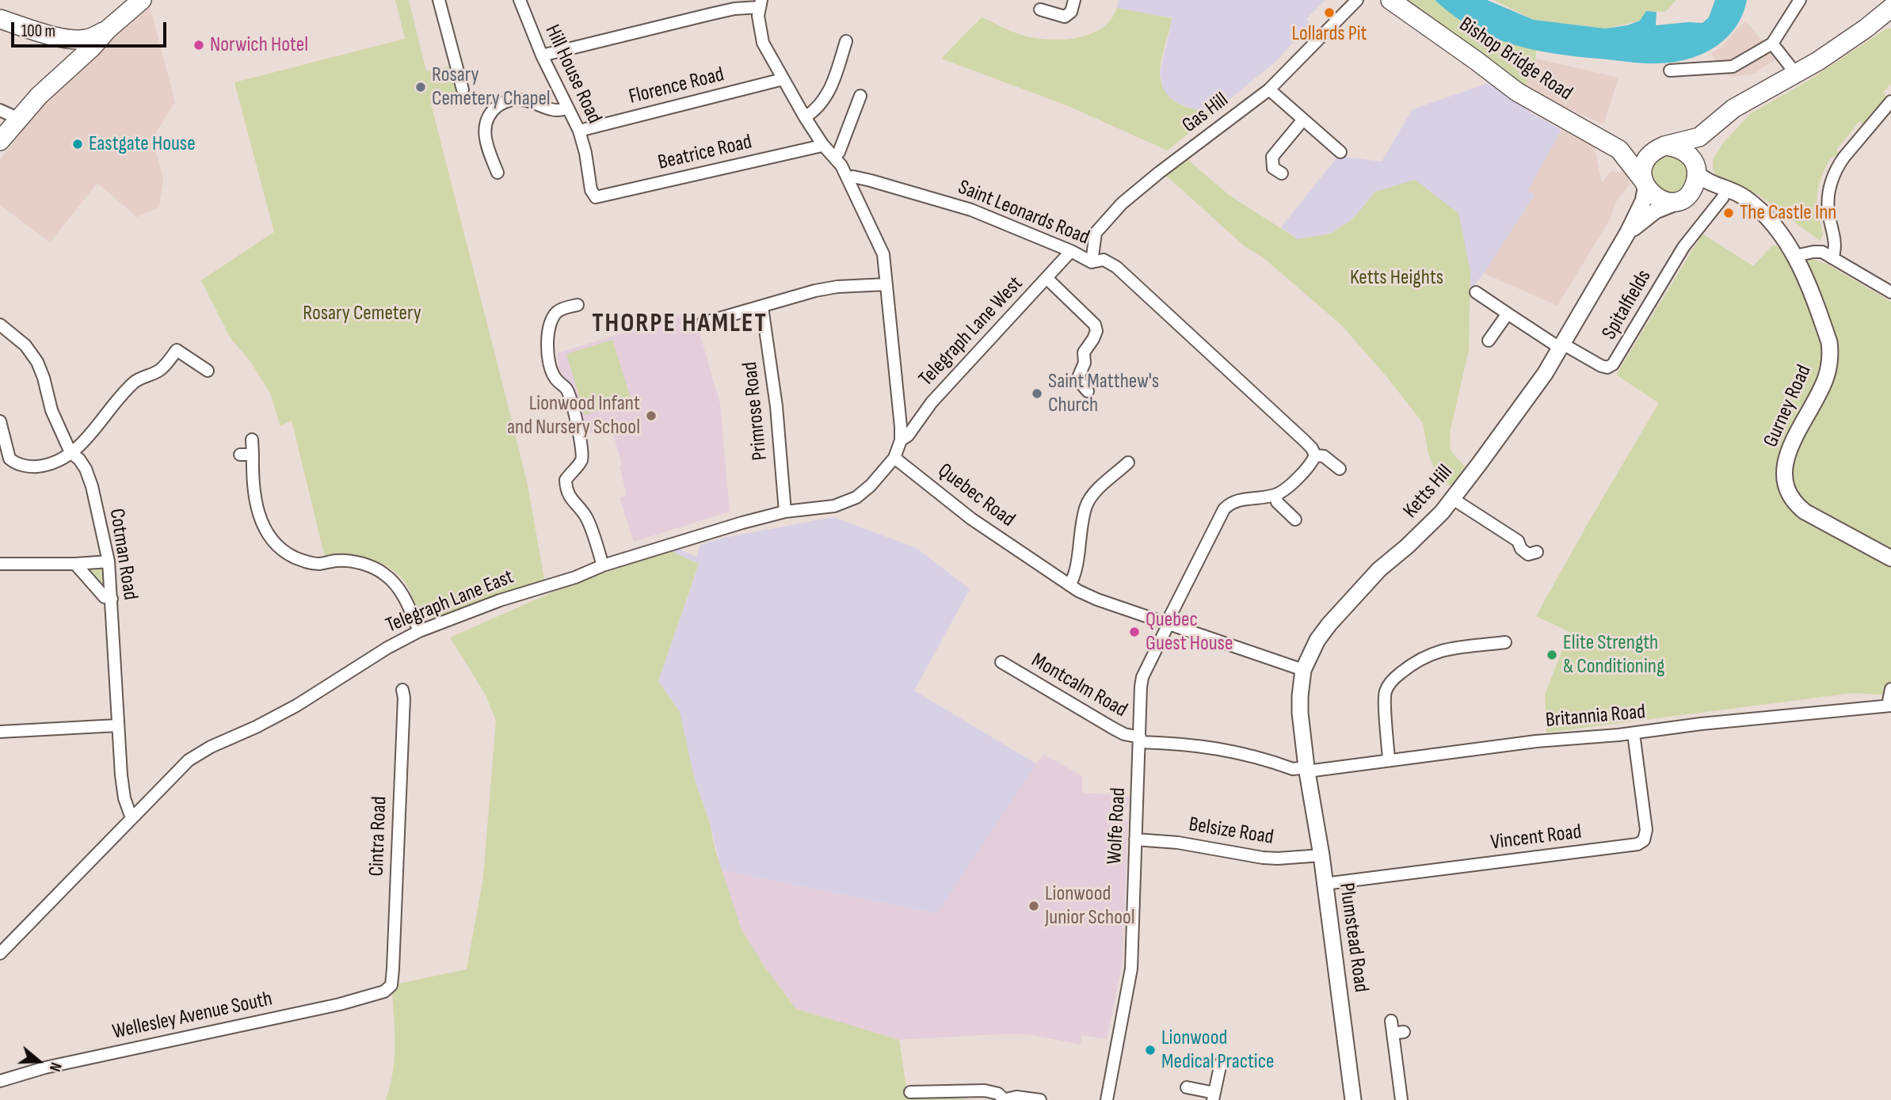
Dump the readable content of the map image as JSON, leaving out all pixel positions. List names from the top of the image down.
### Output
{
  "streets": {
    "main road": [
      "Bishop Bridge Road",
      "Gurney Road",
      "Ketts Hill",
      "Plumstead Road"
    ],
    "street": [
      "Hill House Road",
      "Florence Road",
      "Gas Hill",
      "Beatrice Road",
      "Saint Leonards Road",
      "Spitalfields",
      "Telegraph Lane West",
      "Primrose Road",
      "Quebec Road",
      "Cotman Road",
      "Telegraph Lane East",
      "Montcalm Road",
      "Britannia Road",
      "Wolfe Road",
      "Belsize Road",
      "Cintra Road",
      "Vincent Road",
      "Wellesley Avenue South"
    ]
  },
  "crossings": [
    ["Bishop Bridge Road", "Gurney Road"],
    ["Bishop Bridge Road", "Ketts Hill"],
    ["Hill House Road", "Florence Road"],
    ["Hill House Road", "Beatrice Road"],
    ["Gas Hill", "Saint Leonards Road"],
    ["Saint Leonards Road", "Telegraph Lane West"],
    ["Spitalfields", "Gurney Road"],
    ["Spitalfields", "Ketts Hill"],
    ["Gurney Road", "Ketts Hill"],
    ["Primrose Road", "Telegraph Lane East"],
    ["Ketts Hill", "Quebec Road"],
    ["Ketts Hill", "Britannia Road"],
    ["Ketts Hill", "Plumstead Road"],
    ["Quebec Road", "Telegraph Lane East"],
    ["Quebec Road", "Wolfe Road"],
    ["Cotman Road", "Telegraph Lane East"],
    ["Montcalm Road", "Britannia Road"],
    ["Montcalm Road", "Wolfe Road"],
    ["Britannia Road", "Wolfe Road"],
    ["Britannia Road", "Vincent Road"],
    ["Britannia Road", "Plumstead Road"],
    ["Wolfe Road", "Belsize Road"],
    ["Belsize Road", "Plumstead Road"],
    ["Cintra Road", "Wellesley Avenue South"],
    ["Vincent Road", "Plumstead Road"]
  ],
  "districts": ["THORPE HAMLET"],
  "parks": ["Ketts Heights", "Rosary Cemetery"],
  "places": [
    "Lollards Pit",
    "Norwich Hotel",
    "Rosary Cemetery Chapel",
    "Eastgate House",
    "The Castle Inn",
    "Saint Matthew's Church",
    "Lionwood Infant and Nursery School",
    "Quebec Guest House",
    "Elite Strength & Conditioning",
    "Lionwood Junior School",
    "Lionwood Medical Practice"
  ],
  "scale_bar": "100 m",
  "north": "right"
}
